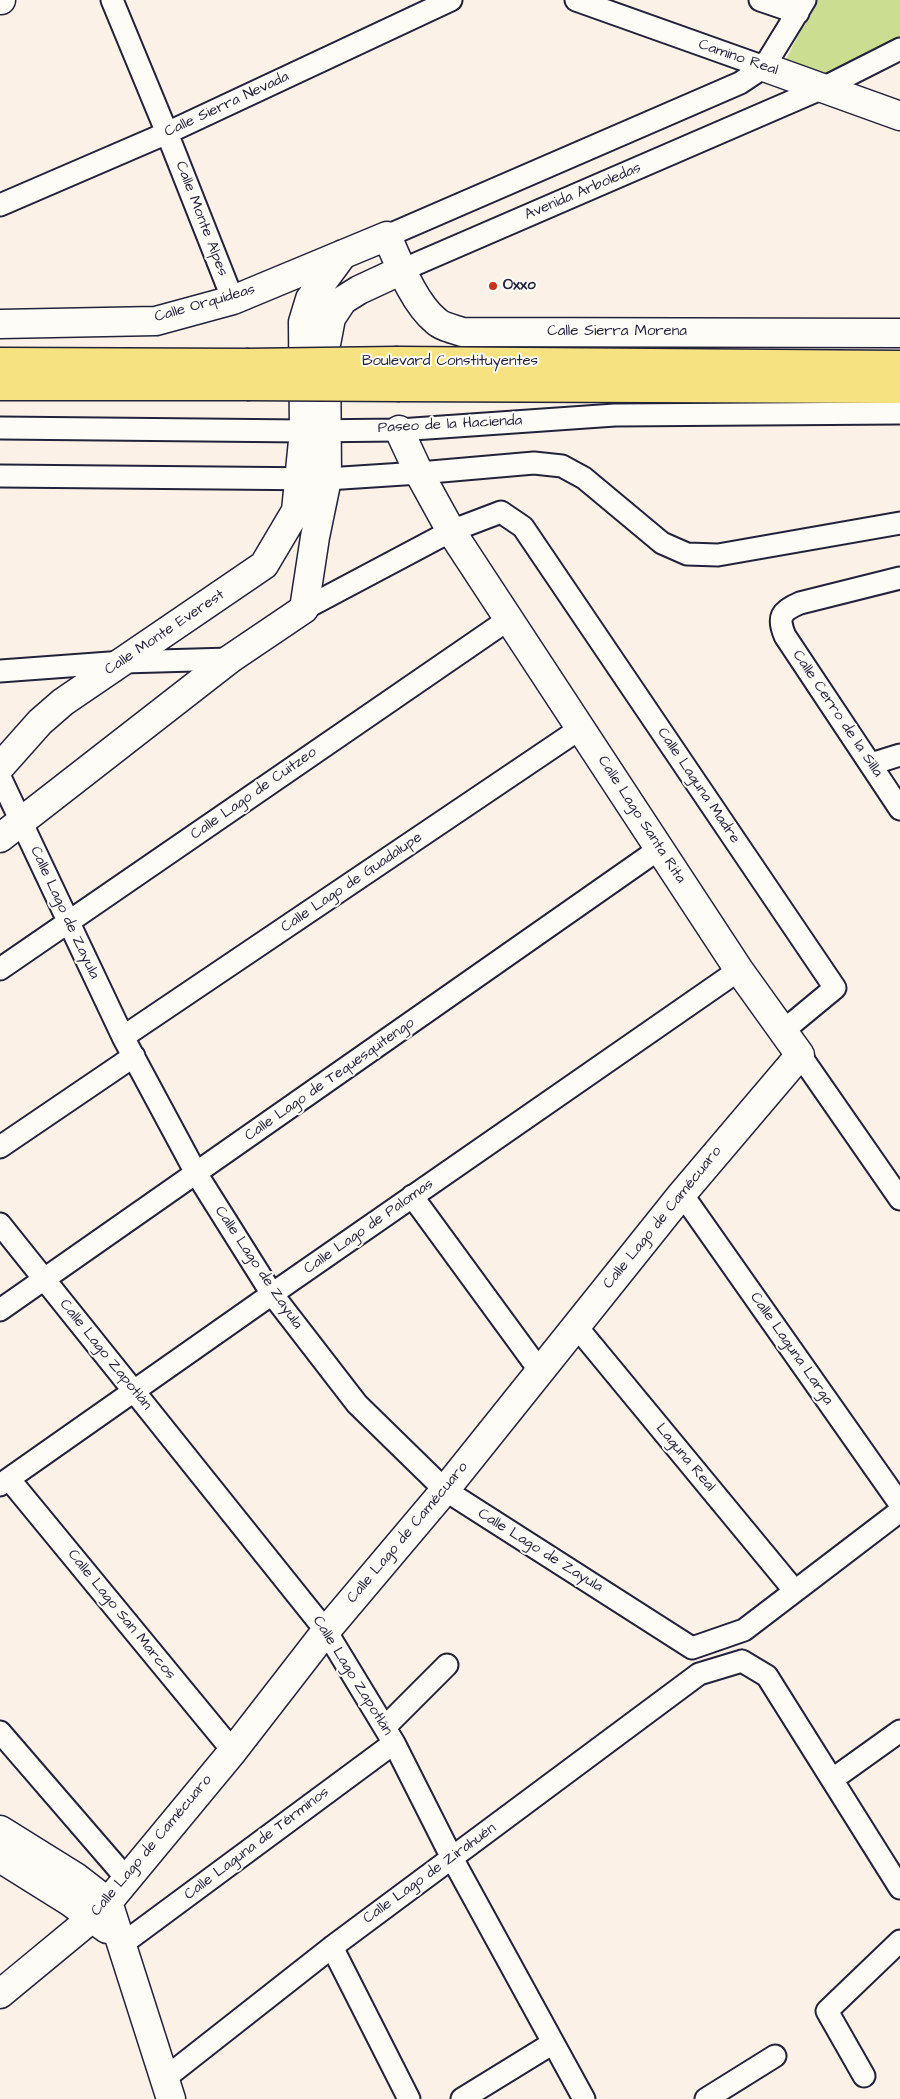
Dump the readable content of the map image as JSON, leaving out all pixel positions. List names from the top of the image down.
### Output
{
  "streets": {
    "highway": ["Boulevard Constituyentes"],
    "street": [
      "Camino Real",
      "Calle Sierra Nevada",
      "Avenida Arboledas",
      "Calle Monte Alpes",
      "Calle Orquídeas",
      "Calle Sierra Morena",
      "Paseo de la Hacienda",
      "Calle Monte Everest",
      "Calle Cerro de la Silla",
      "Calle Laguna Madre",
      "Calle Lago de Cuitzeo",
      "Calle Lago Santa Rita",
      "Calle Lago de Guadalupe",
      "Calle Lago de Zayula",
      "Calle Lago de Tequesquitengo",
      "Calle Lago de Camécuaro",
      "Calle Lago de Palomas",
      "Calle Laguna Larga",
      "Calle Lago Zapotlán",
      "Laguna Real",
      "Calle Lago San Marcos",
      "Calle Laguna de Términos",
      "Calle Lago de Zirahuén"
    ]
  },
  "crossings": [
    ["Camino Real", "Avenida Arboledas"],
    ["Calle Sierra Nevada", "Calle Monte Alpes"],
    ["Avenida Arboledas", "Calle Sierra Morena"],
    ["Avenida Arboledas", "Calle Monte Everest"],
    ["Calle Monte Alpes", "Calle Orquídeas"],
    ["Calle Orquídeas", "Calle Monte Everest"],
    ["Paseo de la Hacienda", "Calle Monte Everest"],
    ["Paseo de la Hacienda", "Calle Lago Santa Rita"],
    ["Calle Laguna Madre", "Calle Lago Santa Rita"],
    ["Calle Lago de Cuitzeo", "Calle Lago Santa Rita"],
    ["Calle Lago de Cuitzeo", "Calle Lago de Zayula"],
    ["Calle Lago Santa Rita", "Calle Lago de Guadalupe"],
    ["Calle Lago Santa Rita", "Calle Lago de Tequesquitengo"],
    ["Calle Lago Santa Rita", "Calle Lago de Camécuaro"],
    ["Calle Lago Santa Rita", "Calle Lago de Palomas"],
    ["Calle Lago de Guadalupe", "Calle Lago de Zayula"],
    ["Calle Lago de Zayula", "Calle Lago de Tequesquitengo"],
    ["Calle Lago de Zayula", "Calle Lago de Camécuaro"],
    ["Calle Lago de Zayula", "Calle Lago de Palomas"],
    ["Calle Lago de Tequesquitengo", "Calle Lago Zapotlán"],
    ["Calle Lago de Camécuaro", "Calle Laguna Larga"],
    ["Calle Lago de Camécuaro", "Calle Lago Zapotlán"],
    ["Calle Lago de Camécuaro", "Laguna Real"],
    ["Calle Lago de Camécuaro", "Calle Lago San Marcos"],
    ["Calle Lago de Palomas", "Calle Lago Zapotlán"],
    ["Calle Lago de Palomas", "Calle Lago San Marcos"],
    ["Calle Lago Zapotlán", "Calle Laguna de Términos"],
    ["Calle Lago Zapotlán", "Calle Lago de Zirahuén"]
  ],
  "places": ["Oxxo"]
}
